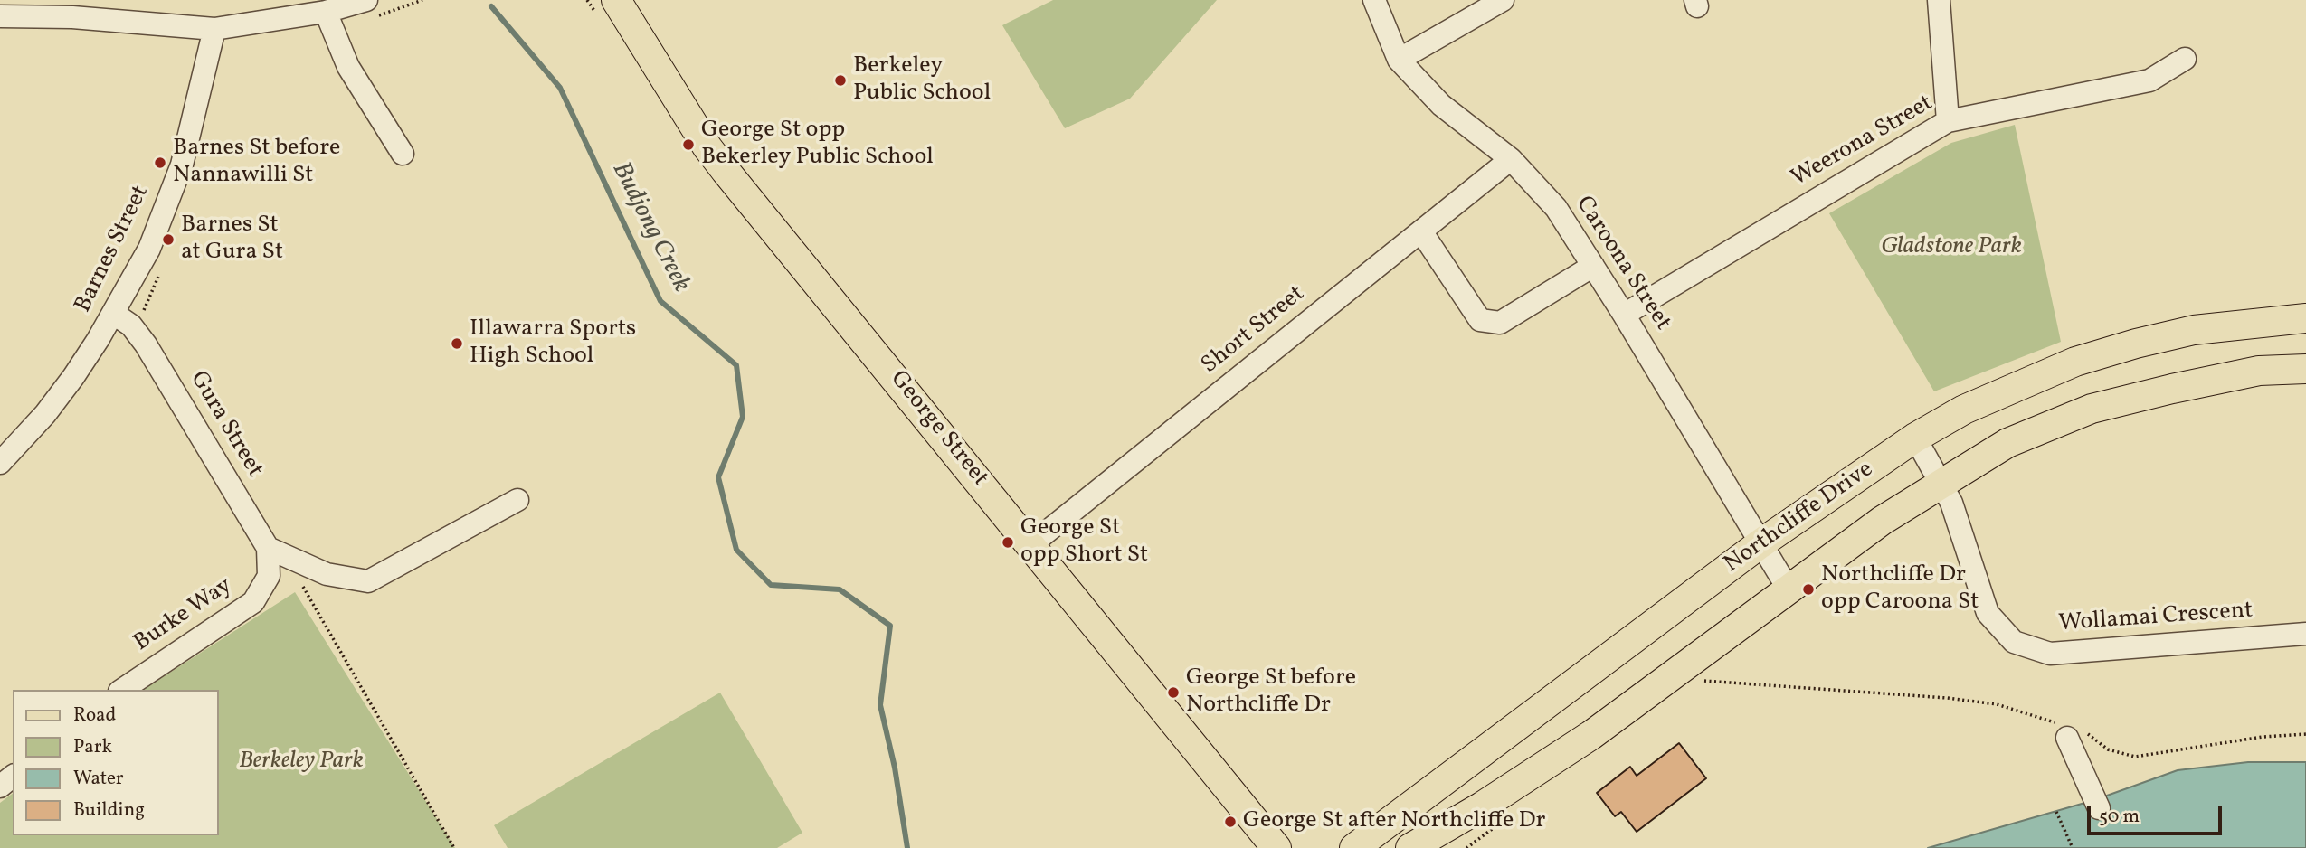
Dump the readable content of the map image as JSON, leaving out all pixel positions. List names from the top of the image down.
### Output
{
  "streets": {
    "main road": ["George Street", "Northcliffe Drive"],
    "street": [
      "Weerona Street",
      "Barnes Street",
      "Caroona Street",
      "Short Street",
      "Gura Street",
      "Burke Way",
      "Wollamai Crescent"
    ]
  },
  "crossings": [
    ["Weerona Street", "Caroona Street"],
    ["Barnes Street", "Gura Street"],
    ["Caroona Street", "Short Street"],
    ["Caroona Street", "Northcliffe Drive"],
    ["Short Street", "George Street"],
    ["Gura Street", "Burke Way"],
    ["Northcliffe Drive", "Wollamai Crescent"]
  ],
  "water": ["Budjong Creek"],
  "parks": ["Gladstone Park", "Berkeley Park"],
  "places": [
    "Berkeley Public School",
    "George St opp Bekerley Public School",
    "Barnes St before Nannawilli St",
    "Barnes St at Gura St",
    "Illawarra Sports High School",
    "George St opp Short St",
    "Northcliffe Dr opp Caroona St",
    "George St before Northcliffe Dr",
    "George St after Northcliffe Dr"
  ],
  "legend": [
    "Road",
    "Park",
    "Water",
    "Building"
  ],
  "scale_bar": "50 m"
}
